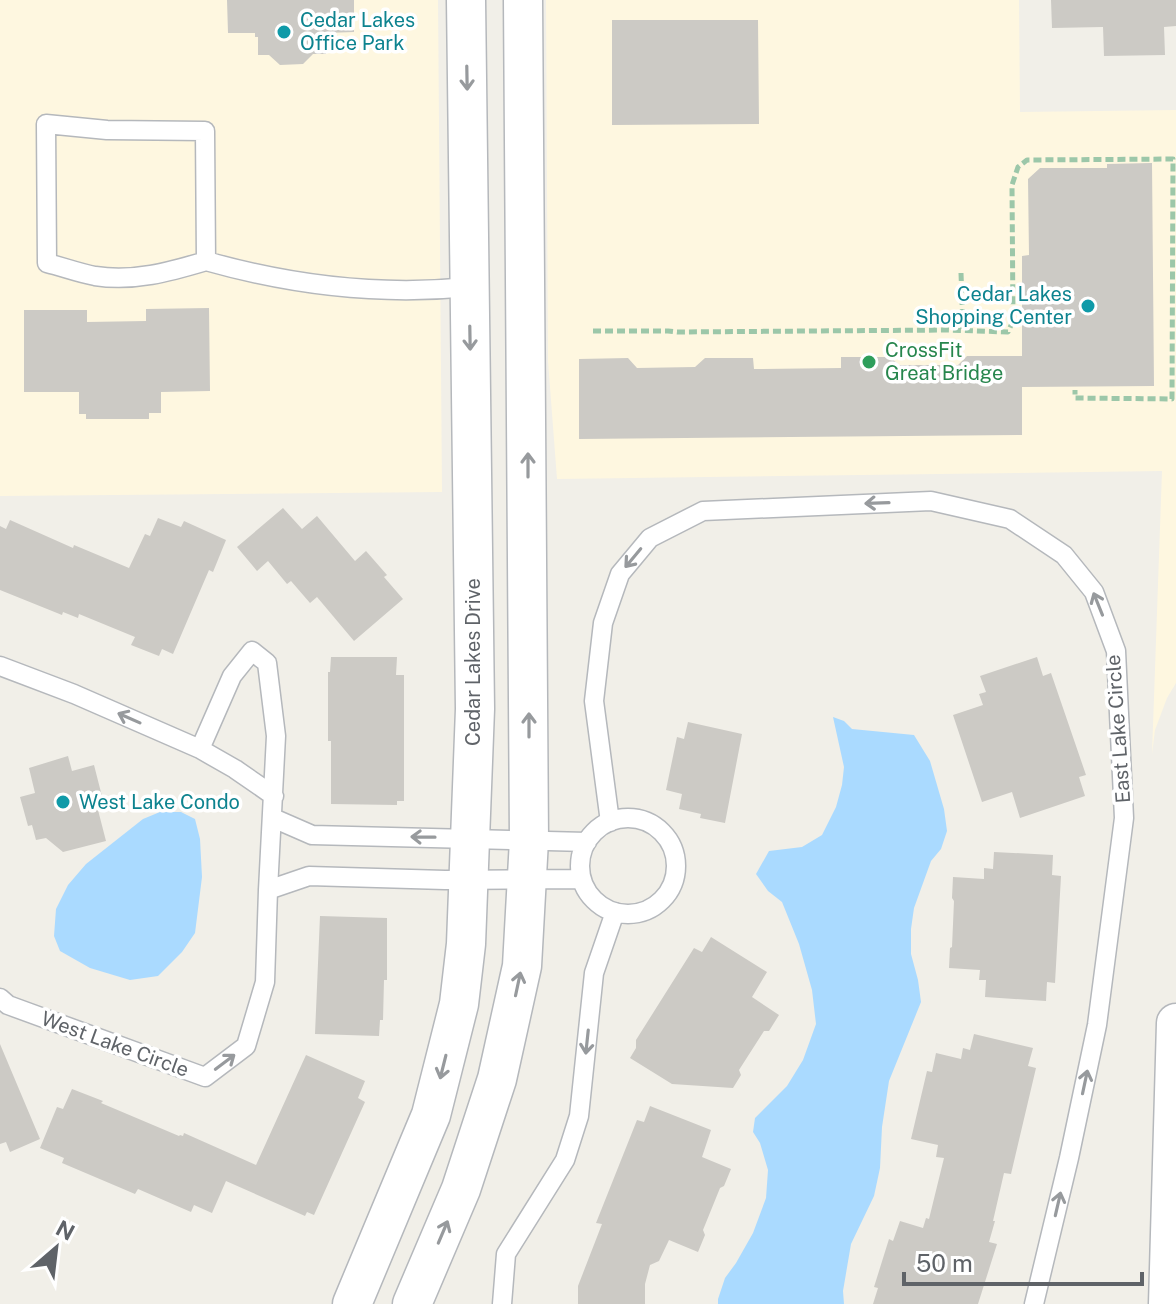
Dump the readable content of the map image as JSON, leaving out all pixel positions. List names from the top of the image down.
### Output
{
  "streets": {
    "street": ["Cedar Lakes Drive"],
    "lane": ["East Lake Circle", "West Lake Circle"]
  },
  "places": [
    "Cedar Lakes Office Park",
    "Cedar Lakes Shopping Center",
    "CrossFit Great Bridge",
    "West Lake Condo"
  ],
  "scale_bar": "50 m",
  "north": "top right"
}
